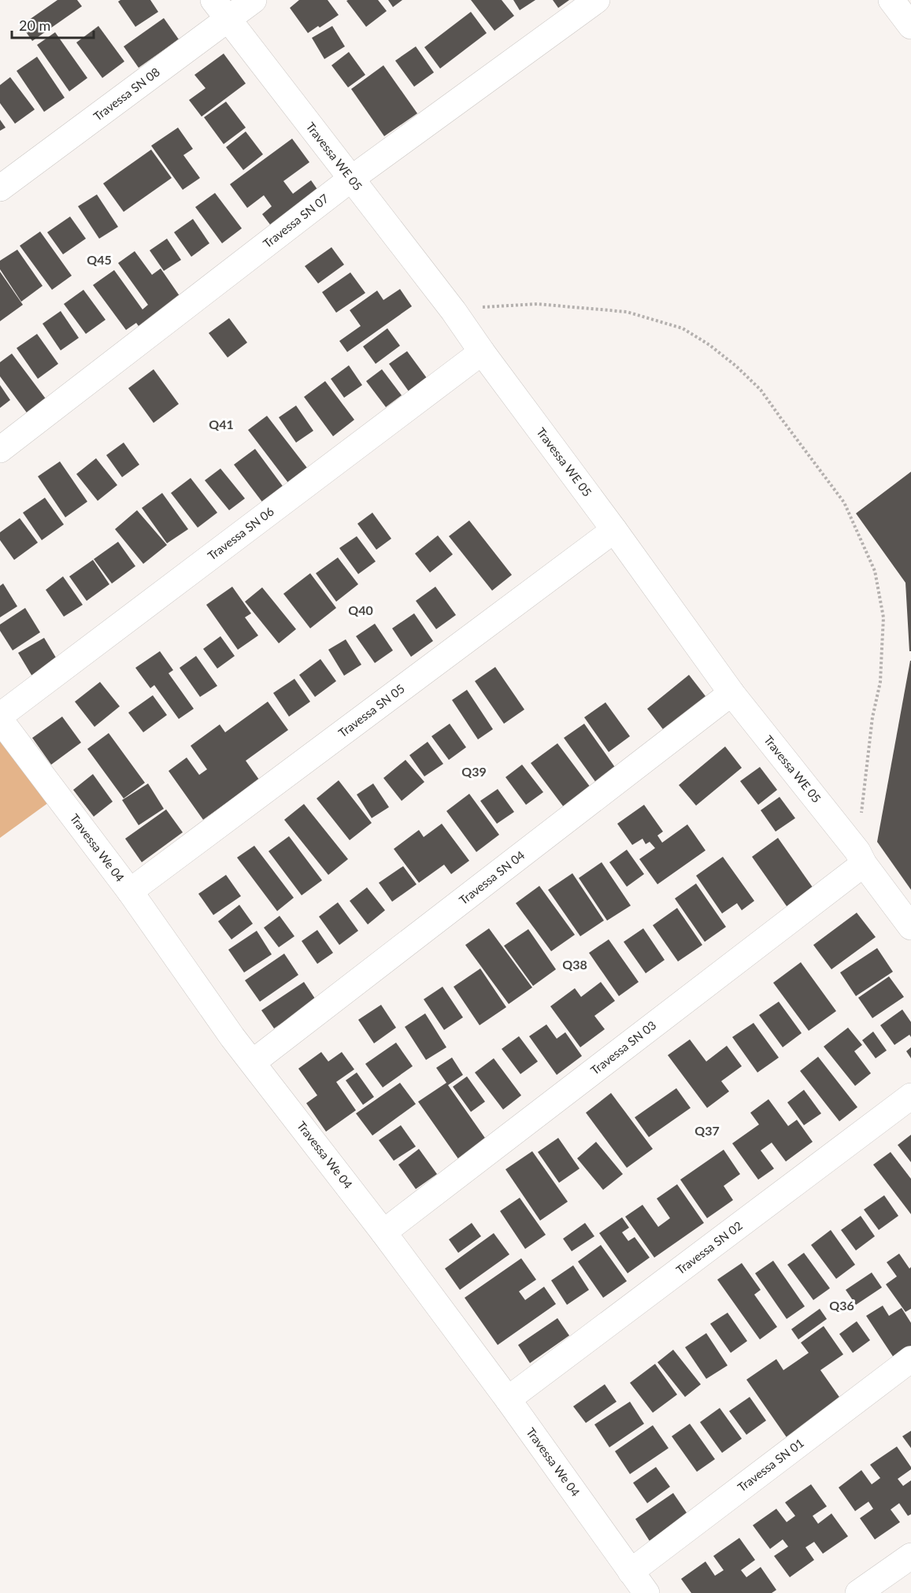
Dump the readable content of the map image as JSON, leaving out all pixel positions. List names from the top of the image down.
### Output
{
  "streets": {
    "street": [
      "Travessa SN 08",
      "Travessa WE 05",
      "Travessa SN 07",
      "Travessa SN 06",
      "Travessa SN 05",
      "Travessa We 04",
      "Travessa SN 04",
      "Travessa SN 03",
      "Travessa SN 02",
      "Travessa SN 01"
    ]
  },
  "crossings": [
    ["Travessa SN 08", "Travessa WE 05"],
    ["Travessa WE 05", "Travessa SN 07"],
    ["Travessa WE 05", "Travessa SN 06"],
    ["Travessa WE 05", "Travessa SN 05"],
    ["Travessa WE 05", "Travessa SN 04"],
    ["Travessa WE 05", "Travessa SN 03"],
    ["Travessa SN 06", "Travessa We 04"],
    ["Travessa SN 05", "Travessa We 04"],
    ["Travessa We 04", "Travessa SN 04"],
    ["Travessa We 04", "Travessa SN 03"],
    ["Travessa We 04", "Travessa SN 02"],
    ["Travessa We 04", "Travessa SN 01"]
  ],
  "districts": [
    "Q45",
    "Q41",
    "Q40",
    "Q39",
    "Q38",
    "Q37",
    "Q36"
  ],
  "scale_bar": "20 m"
}
